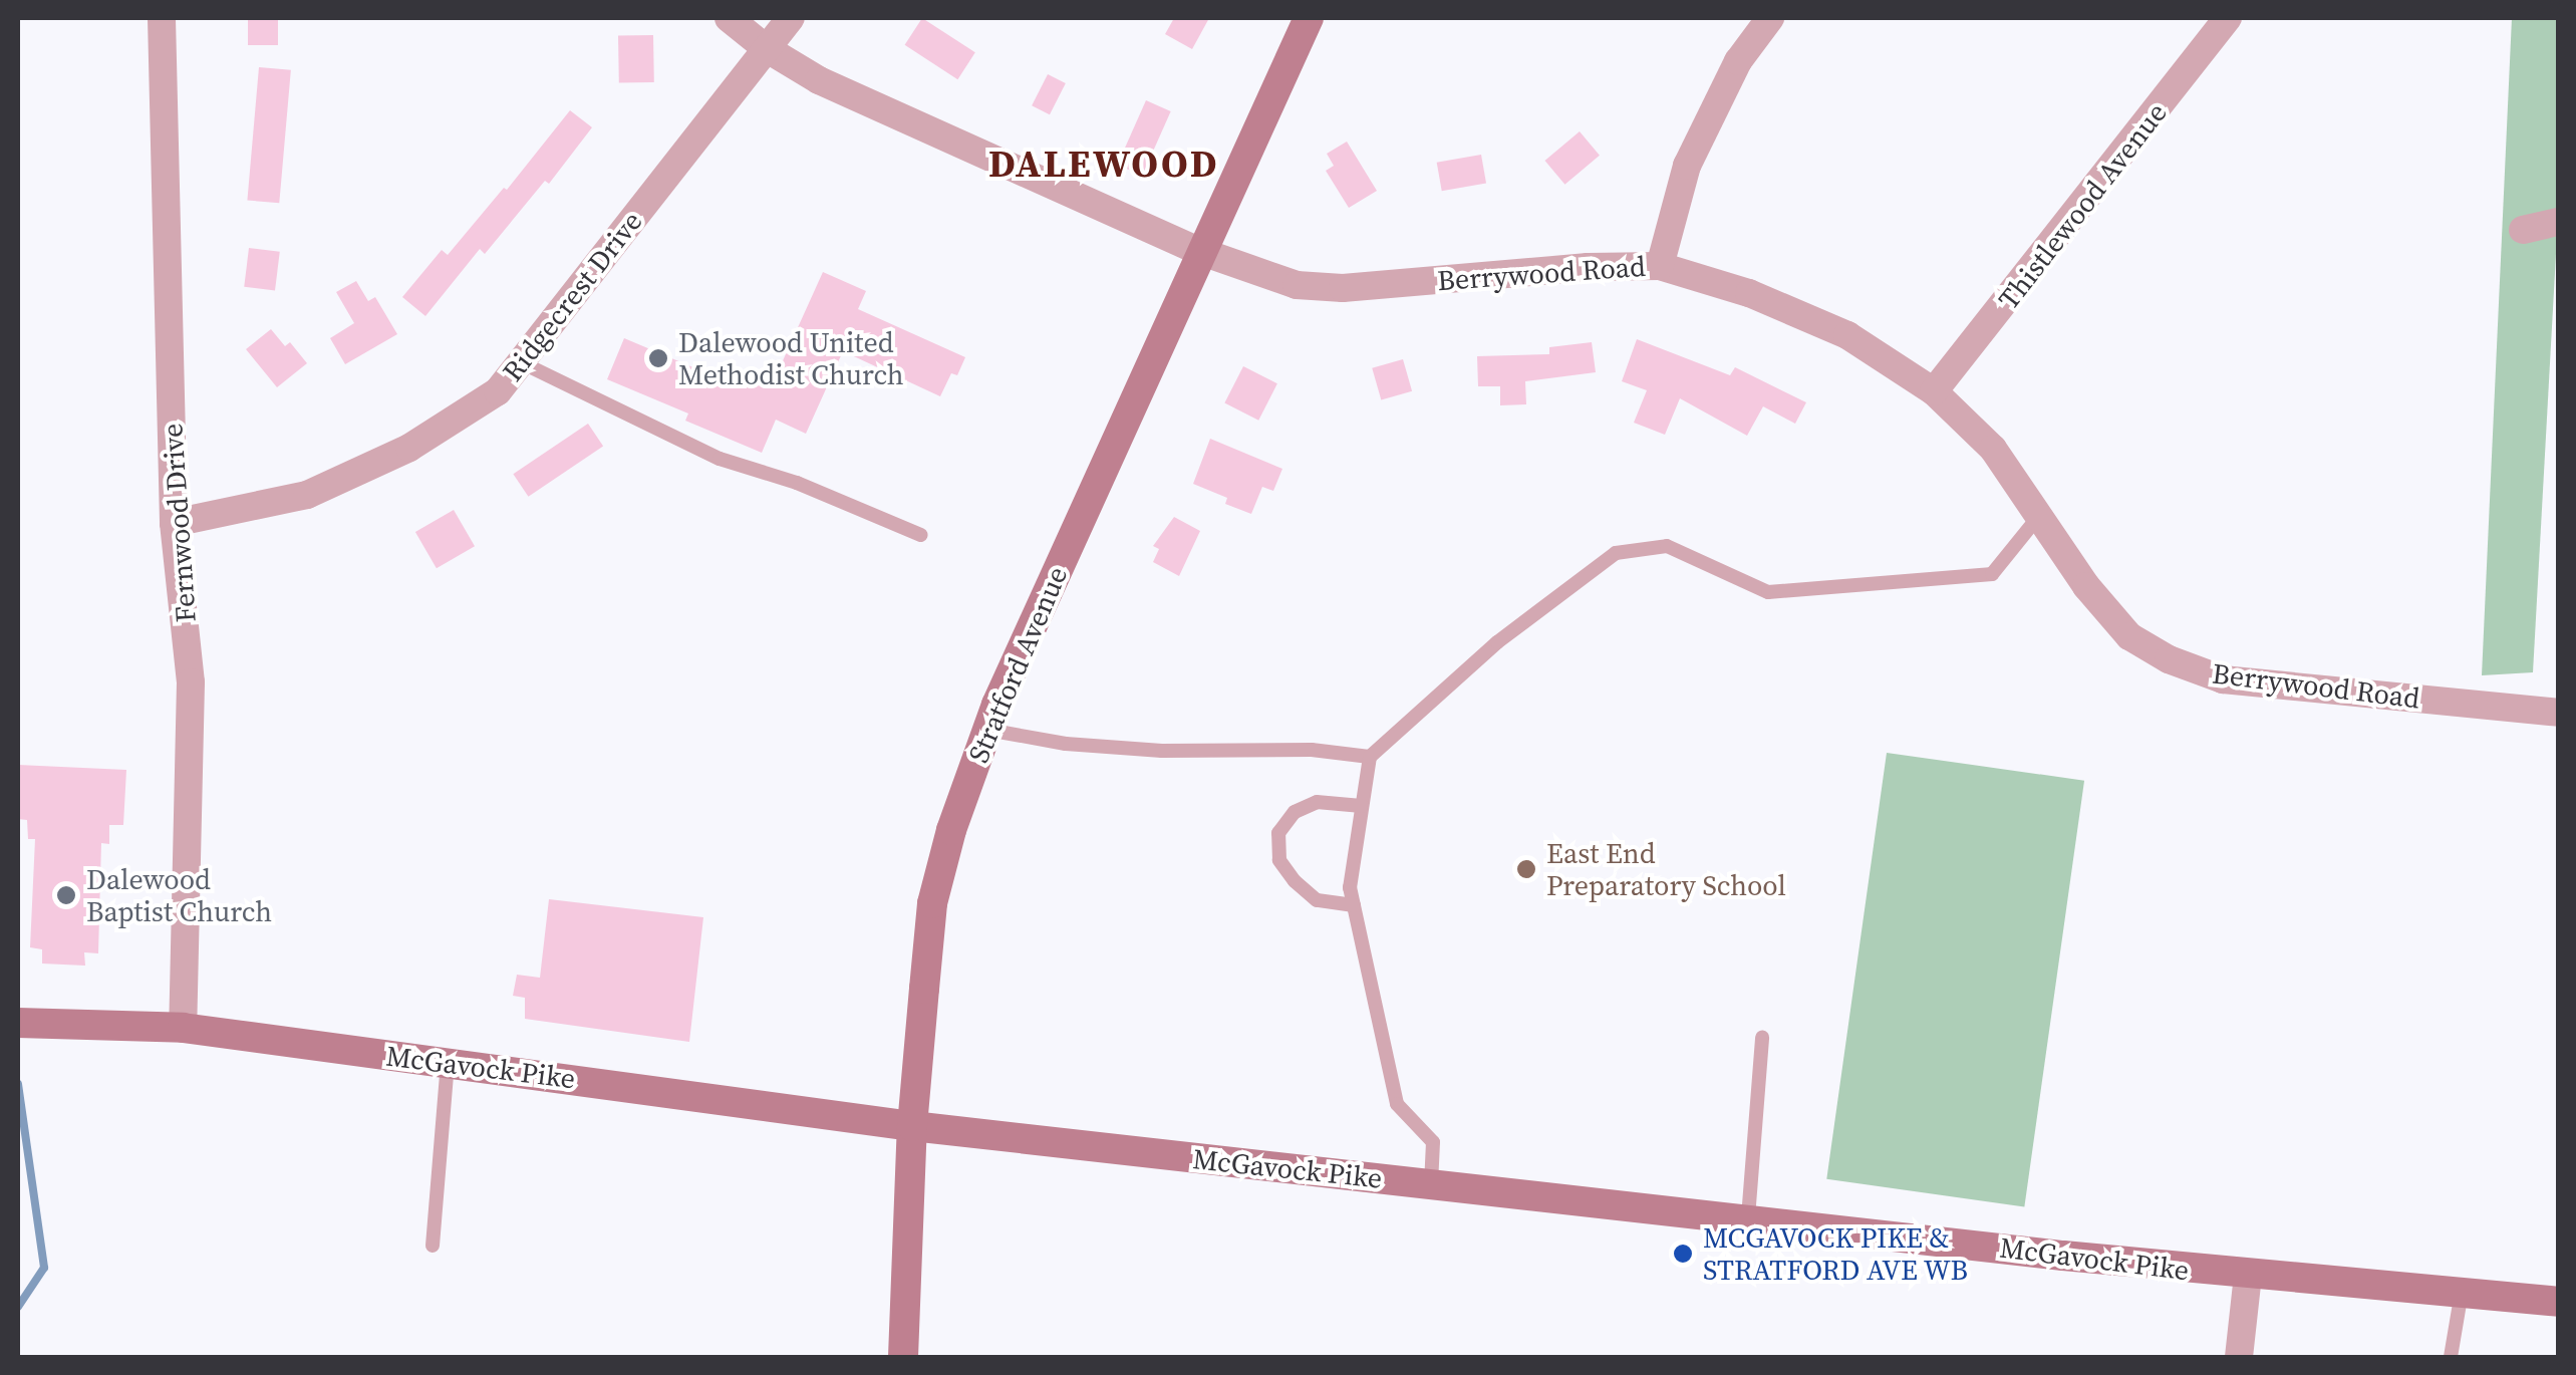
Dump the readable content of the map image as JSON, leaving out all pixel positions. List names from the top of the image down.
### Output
{
  "streets": {
    "street": [
      "Thistlewood Avenue",
      "Berrywood Road",
      "Ridgecrest Drive",
      "Fernwood Drive",
      "Stratford Avenue",
      "McGavock Pike"
    ]
  },
  "crossings": [
    ["Thistlewood Avenue", "Berrywood Road"],
    ["Berrywood Road", "Ridgecrest Drive"],
    ["Berrywood Road", "Stratford Avenue"],
    ["Ridgecrest Drive", "Fernwood Drive"],
    ["Fernwood Drive", "McGavock Pike"],
    ["Stratford Avenue", "McGavock Pike"]
  ],
  "districts": ["DALEWOOD"],
  "places": [
    "Dalewood United Methodist Church",
    "East End Preparatory School",
    "Dalewood Baptist Church",
    "MCGAVOCK PIKE & STRATFORD AVE WB"
  ]
}
